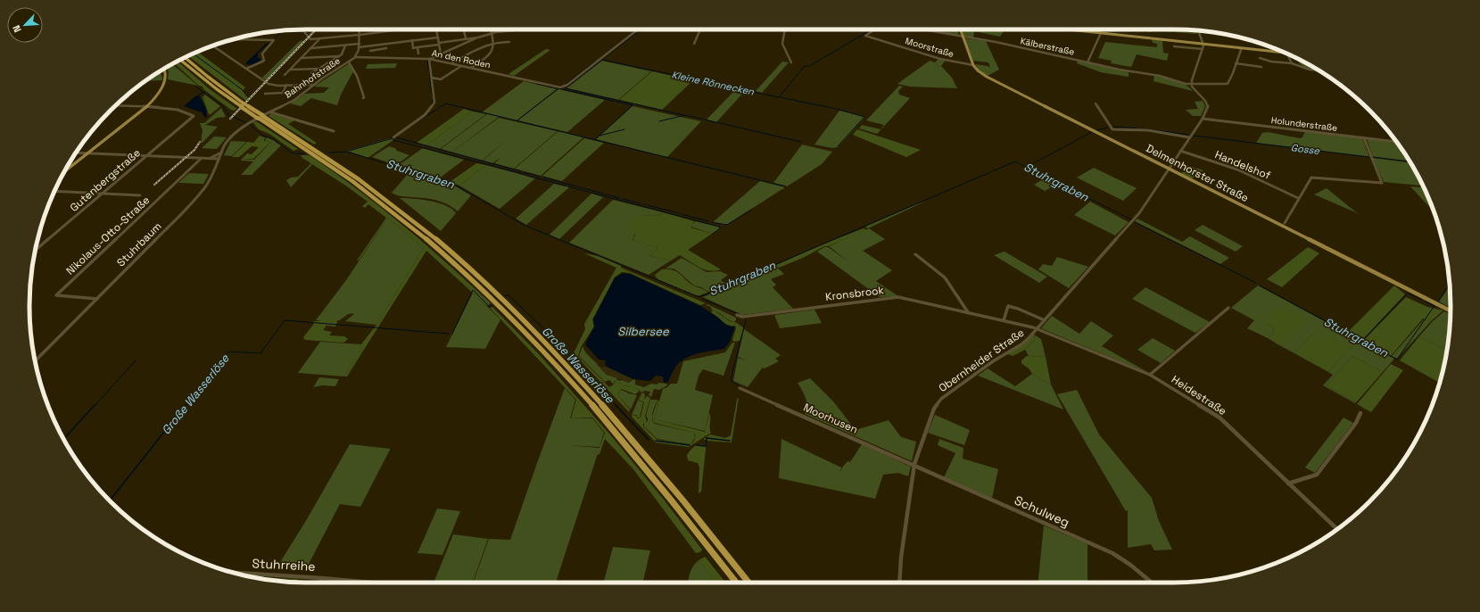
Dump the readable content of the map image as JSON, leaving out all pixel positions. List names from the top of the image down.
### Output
{
  "streets": {
    "main road": ["Delmenhorster Straße"],
    "street": [
      "Kälberstraße",
      "Moorstraße",
      "An den Roden",
      "Bahnhofstraße",
      "Holunderstraße",
      "Handelshof",
      "Gutenbergstraße",
      "Nikolaus-Otto-Straße",
      "Stuhrbaum",
      "Kronsbrook",
      "Obernheider Straße",
      "Heidestraße",
      "Moorhusen",
      "Schulweg",
      "Stuhrreihe"
    ]
  },
  "crossings": [
    ["Kälberstraße", "Holunderstraße"],
    ["Kälberstraße", "Delmenhorster Straße"],
    ["Kälberstraße", "Obernheider Straße"],
    ["Moorstraße", "Delmenhorster Straße"],
    ["An den Roden", "Bahnhofstraße"],
    ["Bahnhofstraße", "Stuhrbaum"],
    ["Holunderstraße", "Obernheider Straße"],
    ["Handelshof", "Obernheider Straße"],
    ["Delmenhorster Straße", "Obernheider Straße"],
    ["Nikolaus-Otto-Straße", "Stuhrbaum"],
    ["Kronsbrook", "Obernheider Straße"],
    ["Kronsbrook", "Heidestraße"],
    ["Obernheider Straße", "Heidestraße"],
    ["Obernheider Straße", "Moorhusen"],
    ["Obernheider Straße", "Schulweg"],
    ["Moorhusen", "Schulweg"]
  ],
  "water": [
    "Kleine Rönnecken",
    "Gosse",
    "Stuhrgraben",
    "Silbersee",
    "Große Wasserlöse"
  ],
  "north": "bottom left"
}
